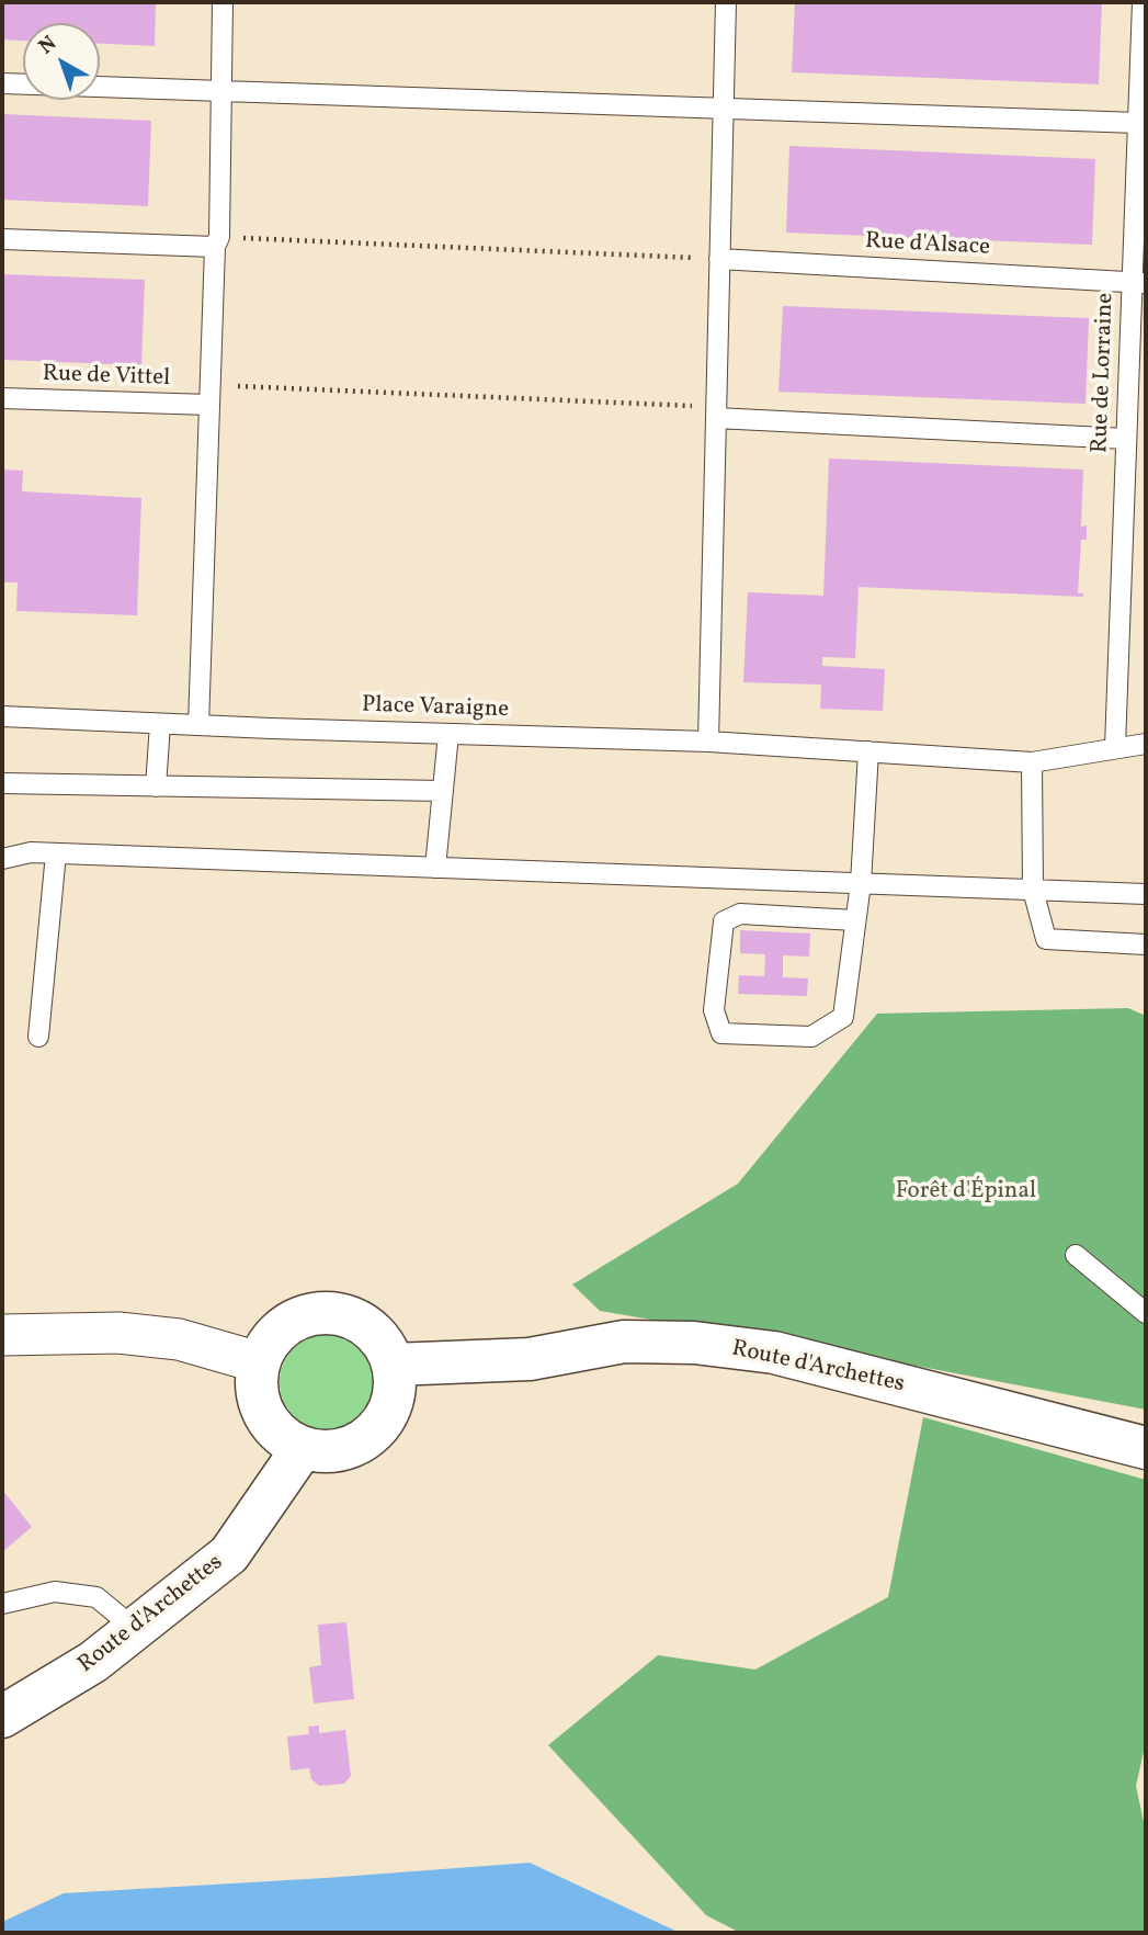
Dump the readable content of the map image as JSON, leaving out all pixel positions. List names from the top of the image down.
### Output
{
  "streets": {
    "street": ["Route d'Archettes"],
    "lane": [
      "Rue d'Alsace",
      "Rue de Lorraine",
      "Rue de Vittel",
      "Place Varaigne"
    ]
  },
  "crossings": [
    ["Rue d'Alsace", "Rue de Lorraine"],
    ["Rue de Lorraine", "Place Varaigne"]
  ],
  "parks": ["Forêt d'Épinal"],
  "north": "top left"
}
